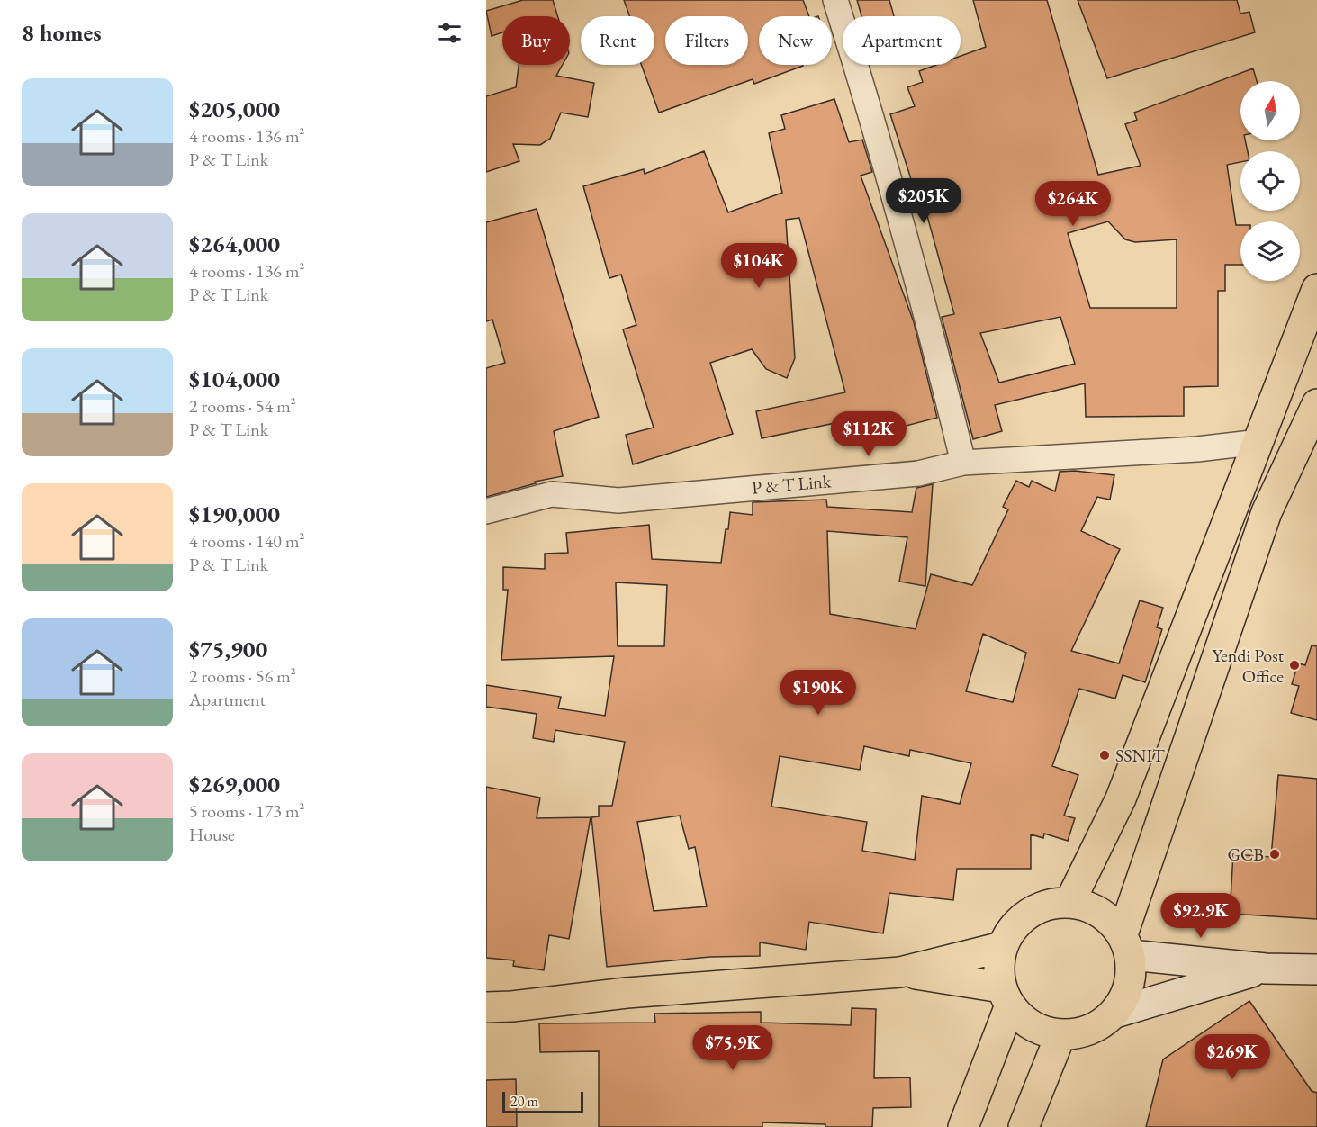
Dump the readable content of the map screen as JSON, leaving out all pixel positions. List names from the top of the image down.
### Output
{
  "streets": {
    "street": ["P & T Link"]
  },
  "places": ["Yendi Post Office", "SSNIT", "GCB"],
  "scale_bar": "20 m",
  "north": "top",
  "page": {
    "heading": "8 homes",
    "chip": [
      "Buy",
      "Rent",
      "Filters",
      "New",
      "Apartment"
    ],
    "list": [
      {
        "name": "$205,000",
        "note": "4 rooms · 136 m² · P & T Link"
      },
      {
        "name": "$264,000",
        "note": "4 rooms · 136 m² · P & T Link"
      },
      {
        "name": "$104,000",
        "note": "2 rooms · 54 m² · P & T Link"
      },
      {
        "name": "$190,000",
        "note": "4 rooms · 140 m² · P & T Link"
      },
      {
        "name": "$75,900",
        "note": "2 rooms · 56 m² · Apartment"
      },
      {
        "name": "$269,000",
        "note": "5 rooms · 173 m² · House"
      }
    ],
    "price": [
      "$205K",
      "$264K",
      "$104K",
      "$112K",
      "$190K",
      "$92.9K",
      "$75.9K",
      "$269K"
    ],
    "scale": "20 m"
  }
}
